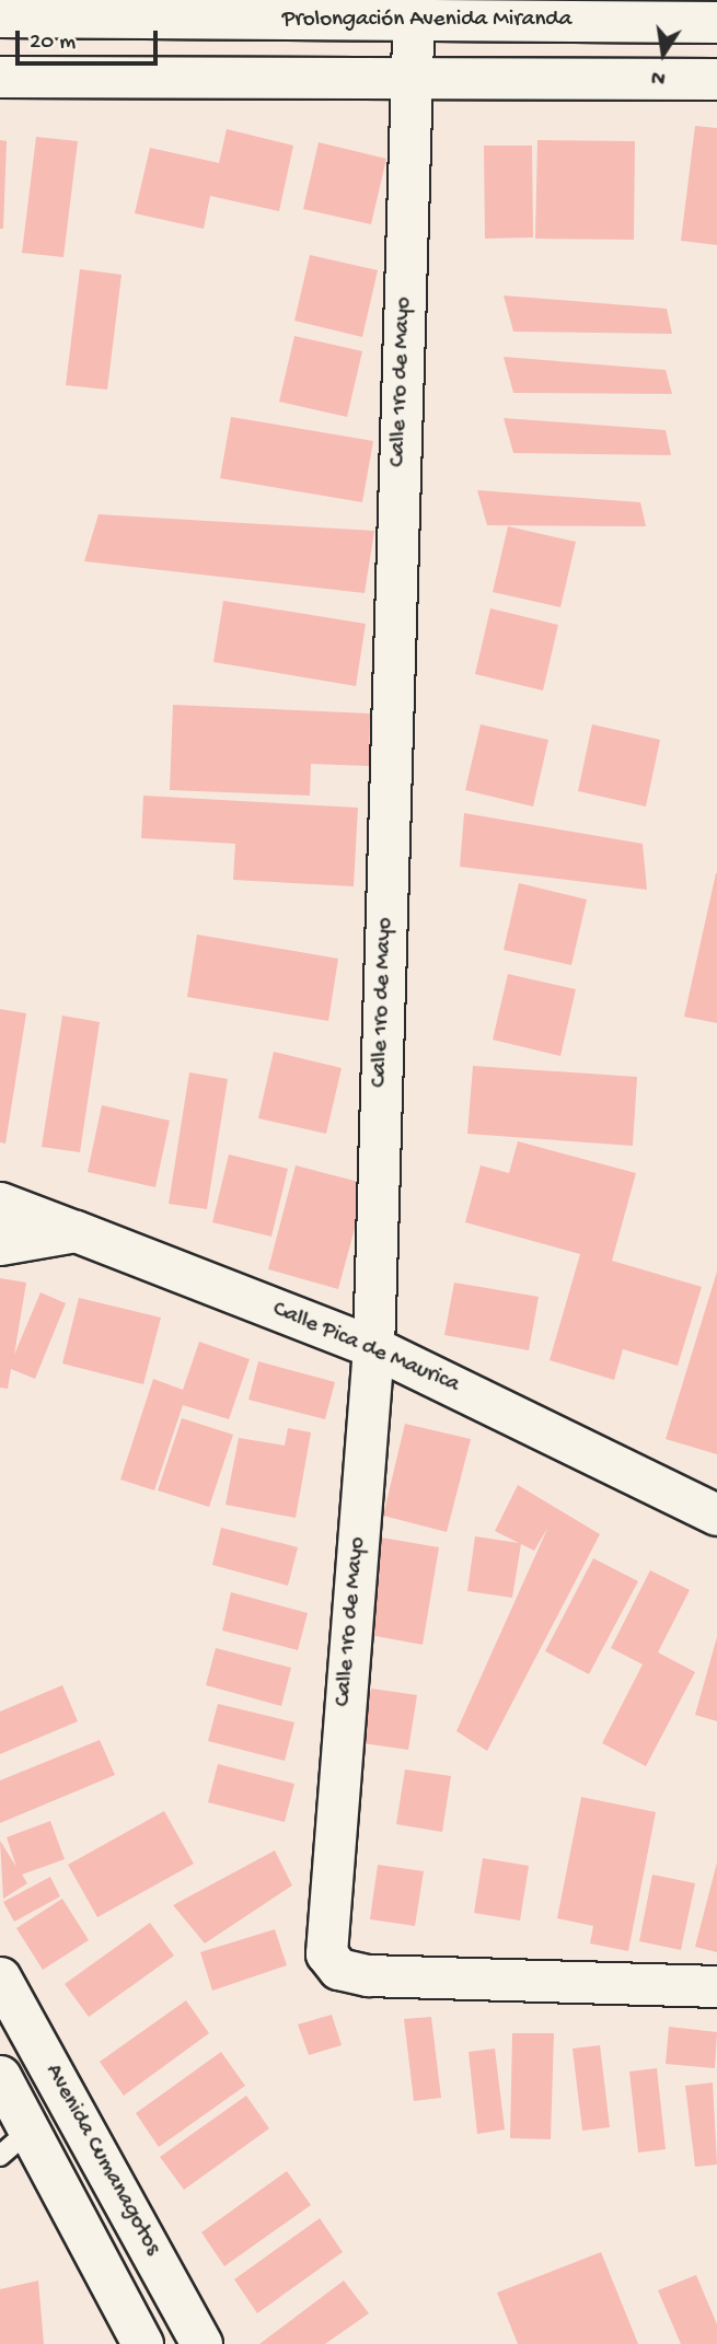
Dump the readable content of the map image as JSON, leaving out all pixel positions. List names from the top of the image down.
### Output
{
  "streets": {
    "street": [
      "Prolongación Avenida Miranda",
      "Calle 1ro de Mayo",
      "Calle Pica de Maurica",
      "Avenida Cumanagotos"
    ]
  },
  "crossings": [
    ["Prolongación Avenida Miranda", "Calle 1ro de Mayo"],
    ["Calle 1ro de Mayo", "Calle Pica de Maurica"]
  ],
  "scale_bar": "20 m",
  "north": "bottom"
}
